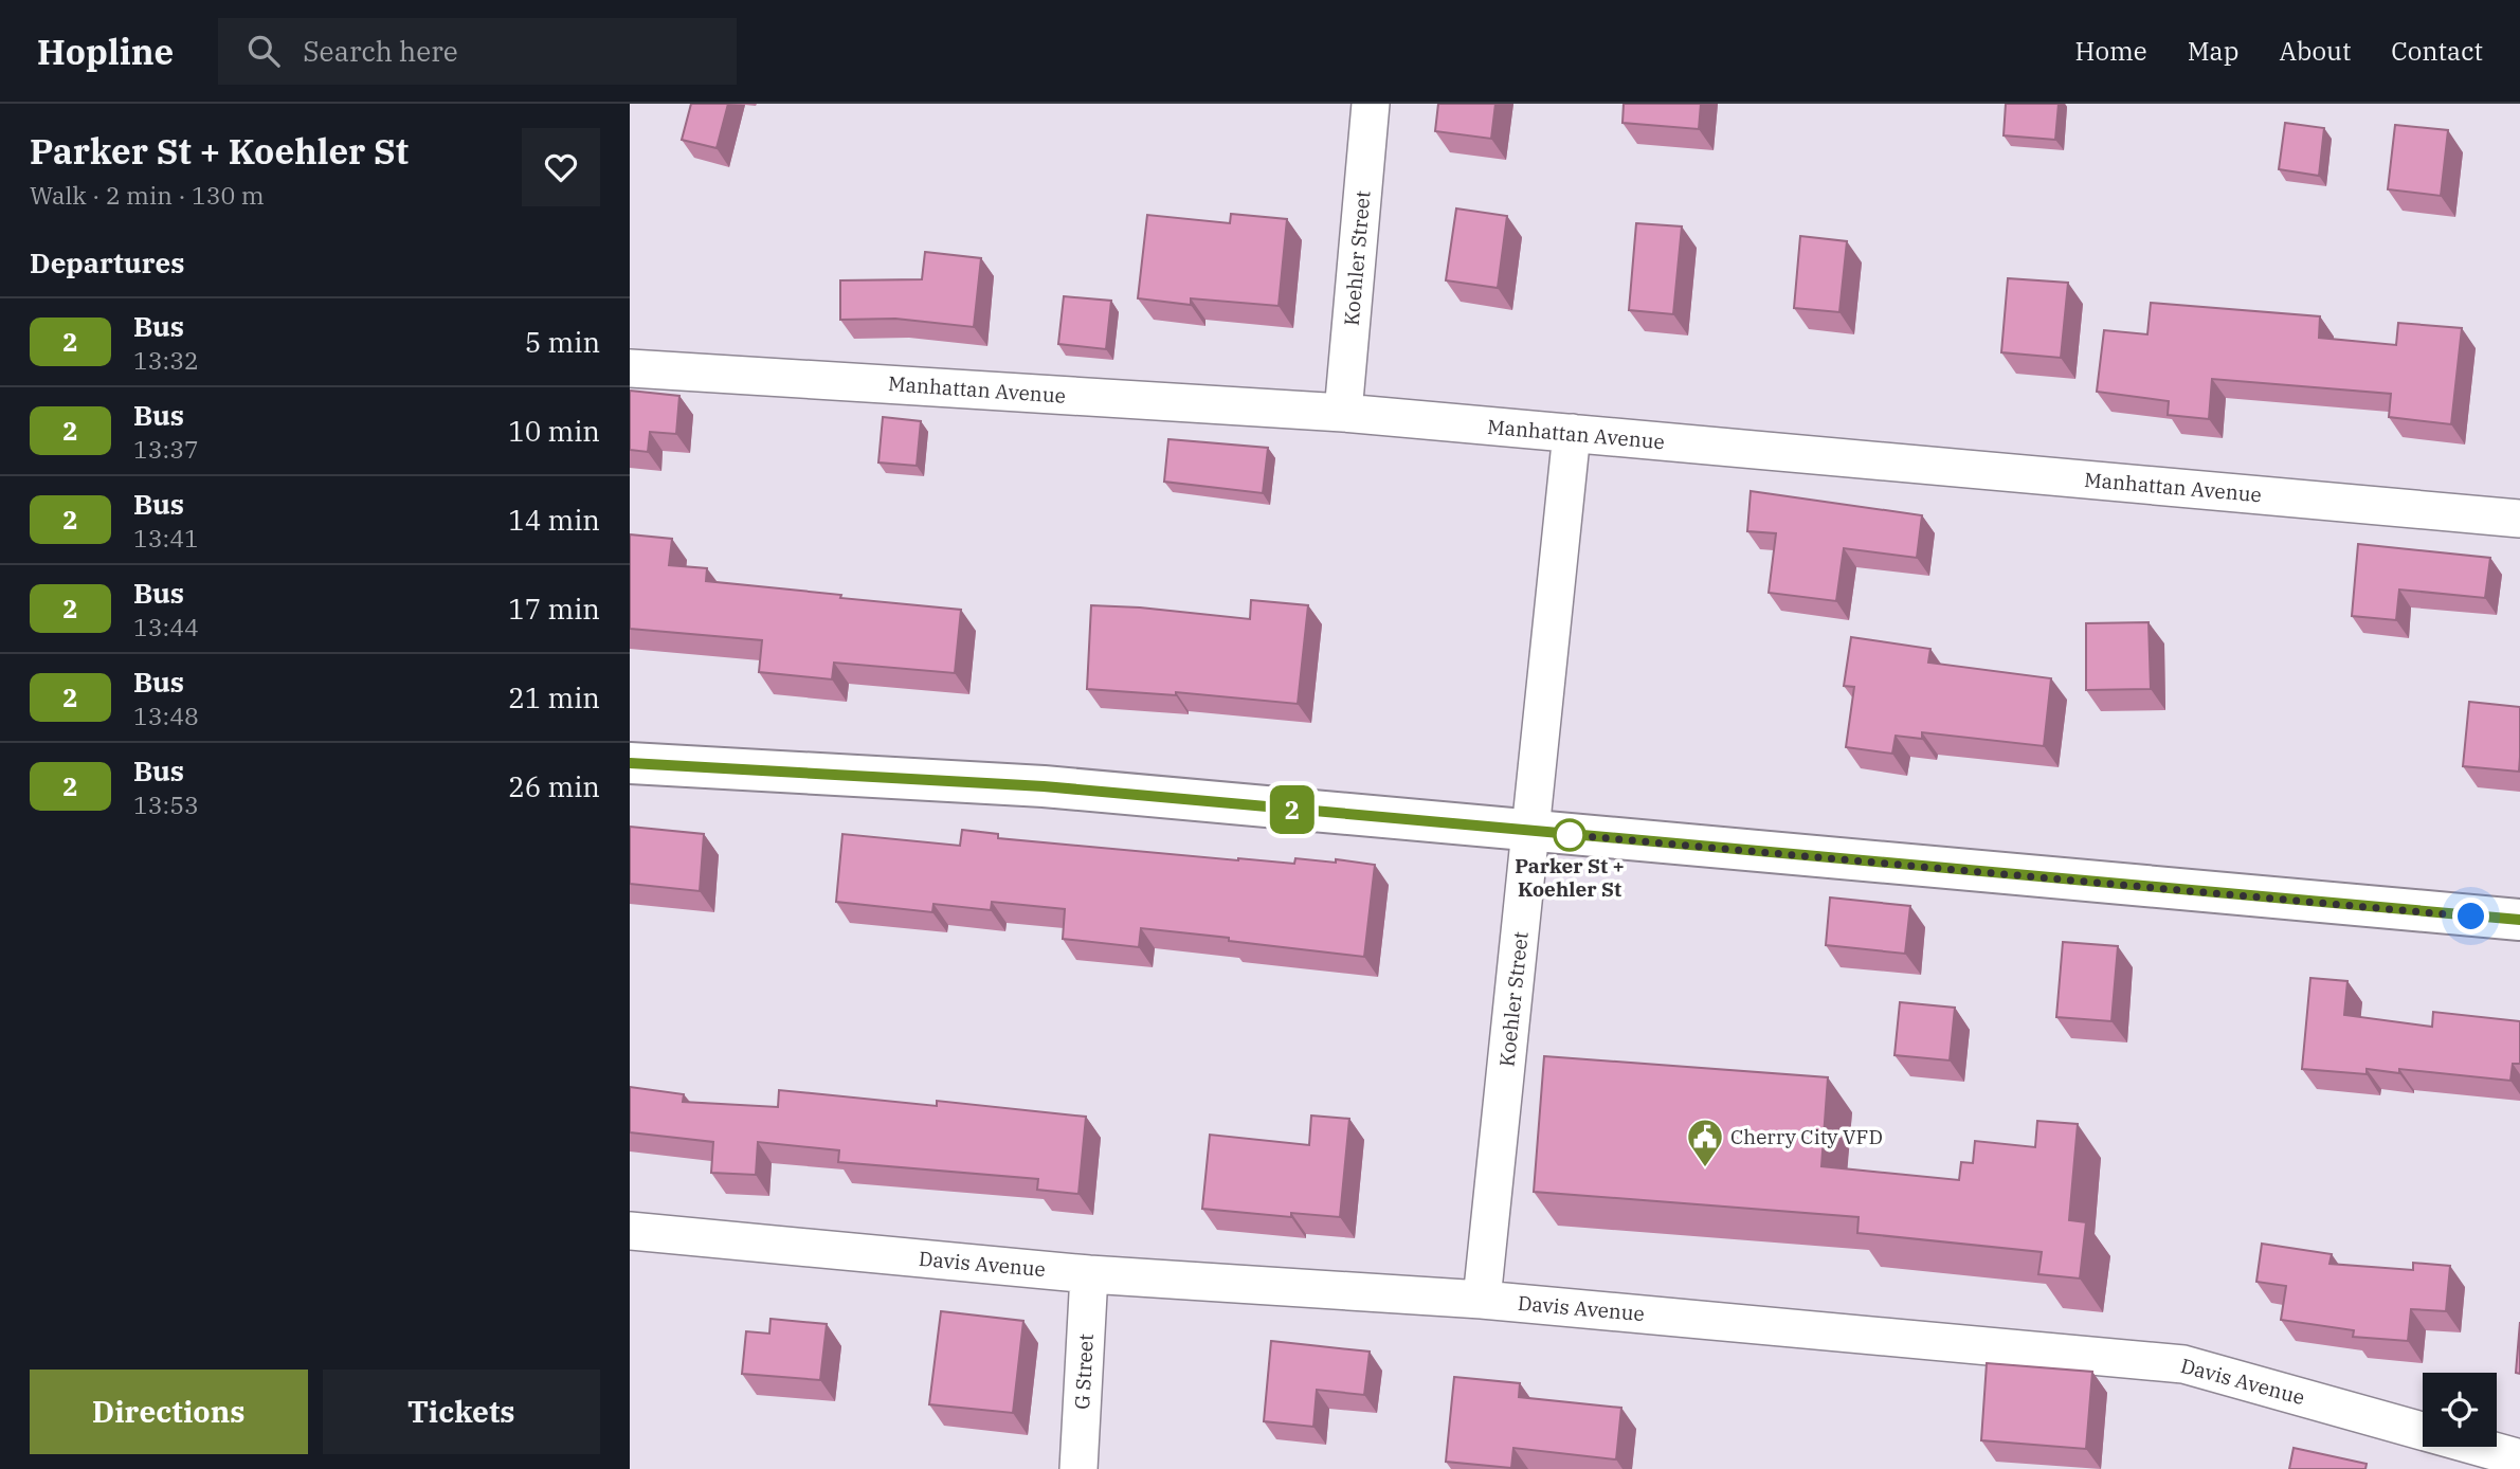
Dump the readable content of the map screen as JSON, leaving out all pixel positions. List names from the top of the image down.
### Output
{
  "streets": {
    "street": [
      "Koehler Street",
      "Manhattan Avenue",
      "Davis Avenue",
      "G Street"
    ]
  },
  "crossings": [
    ["Koehler Street", "Manhattan Avenue"],
    ["Koehler Street", "Davis Avenue"],
    ["Davis Avenue", "G Street"]
  ],
  "places": {
    "other": ["Parker St + Koehler St"],
    "public building": ["Cherry City VFD"]
  },
  "lines": ["bus line 2"],
  "page": {
    "header": "Hopline",
    "search": "Search here",
    "nav": [
      "Home",
      "Map",
      "About",
      "Contact"
    ],
    "heading": [
      ["Parker St + Koehler St", "Walk · 2 min · 130 m"],
      "Departures"
    ],
    "on_map": "2",
    "list": [
      {
        "mark": "2",
        "name": "Bus",
        "note": "13:32",
        "value": "5 min"
      },
      {
        "mark": "2",
        "name": "Bus",
        "note": "13:37",
        "value": "10 min"
      },
      {
        "mark": "2",
        "name": "Bus",
        "note": "13:41",
        "value": "14 min"
      },
      {
        "mark": "2",
        "name": "Bus",
        "note": "13:44",
        "value": "17 min"
      },
      {
        "mark": "2",
        "name": "Bus",
        "note": "13:48",
        "value": "21 min"
      },
      {
        "mark": "2",
        "name": "Bus",
        "note": "13:53",
        "value": "26 min"
      }
    ],
    "buttons": ["Directions", "Tickets"]
  }
}
